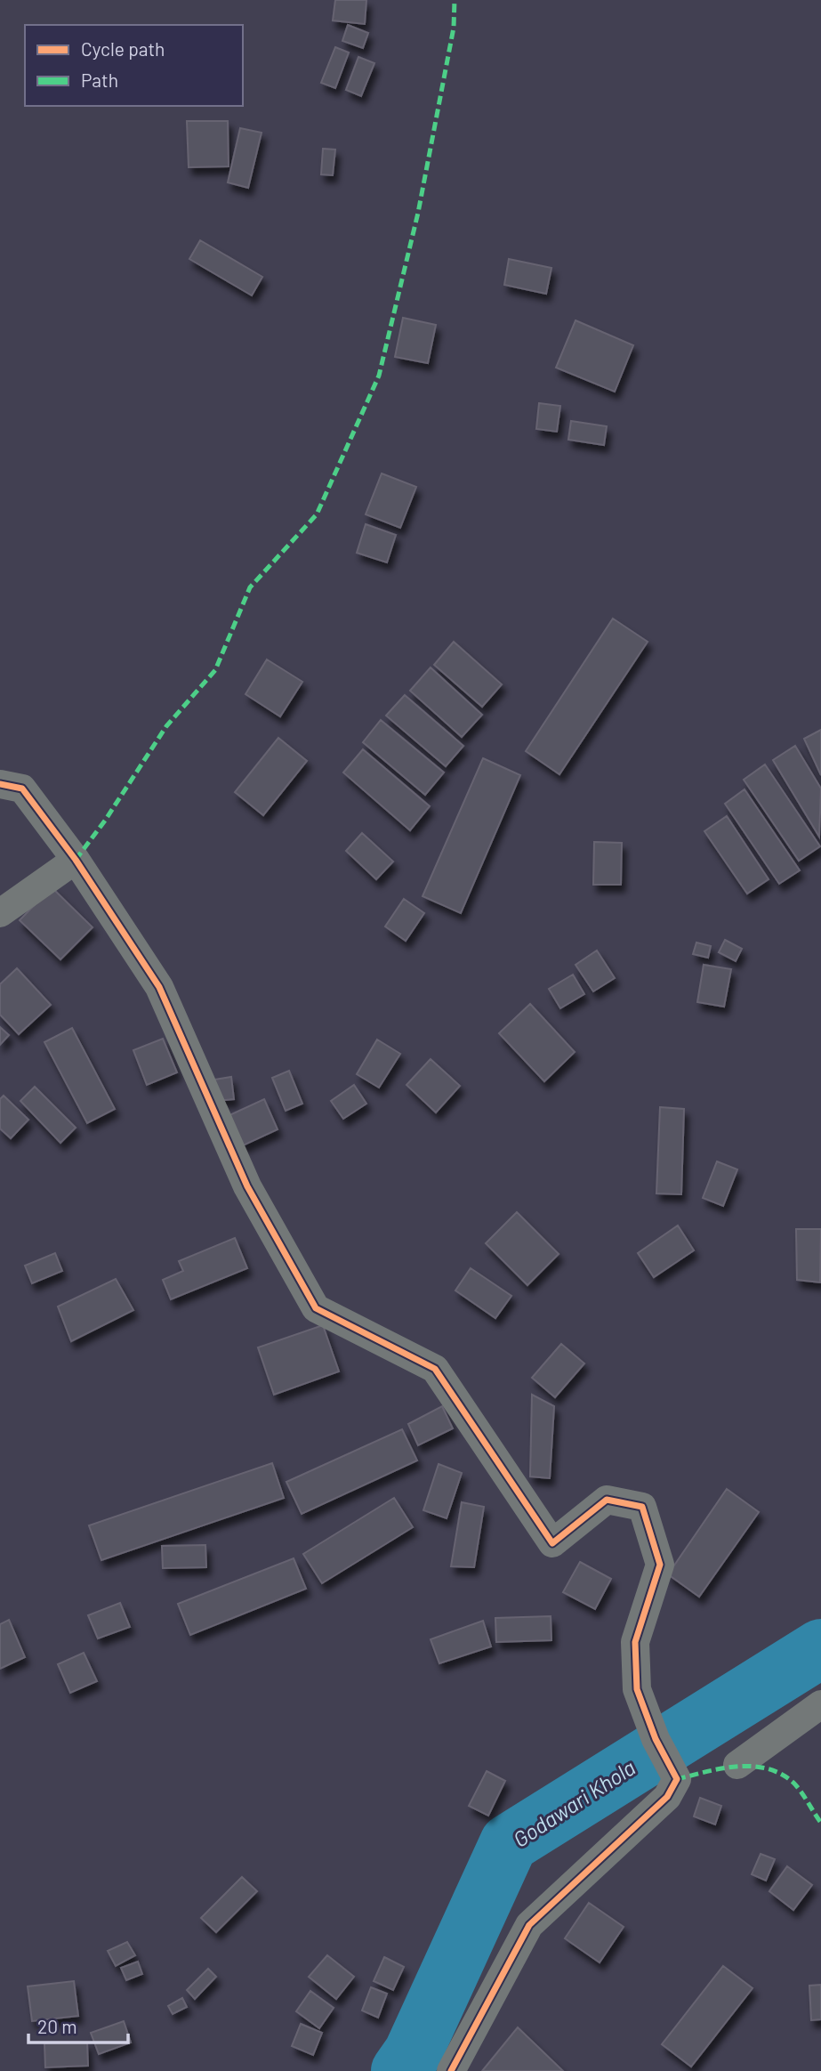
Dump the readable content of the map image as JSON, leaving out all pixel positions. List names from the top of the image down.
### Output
{
  "water": ["Godawari Khola"],
  "legend": ["Cycle path", "Path"],
  "scale_bar": "20 m"
}
